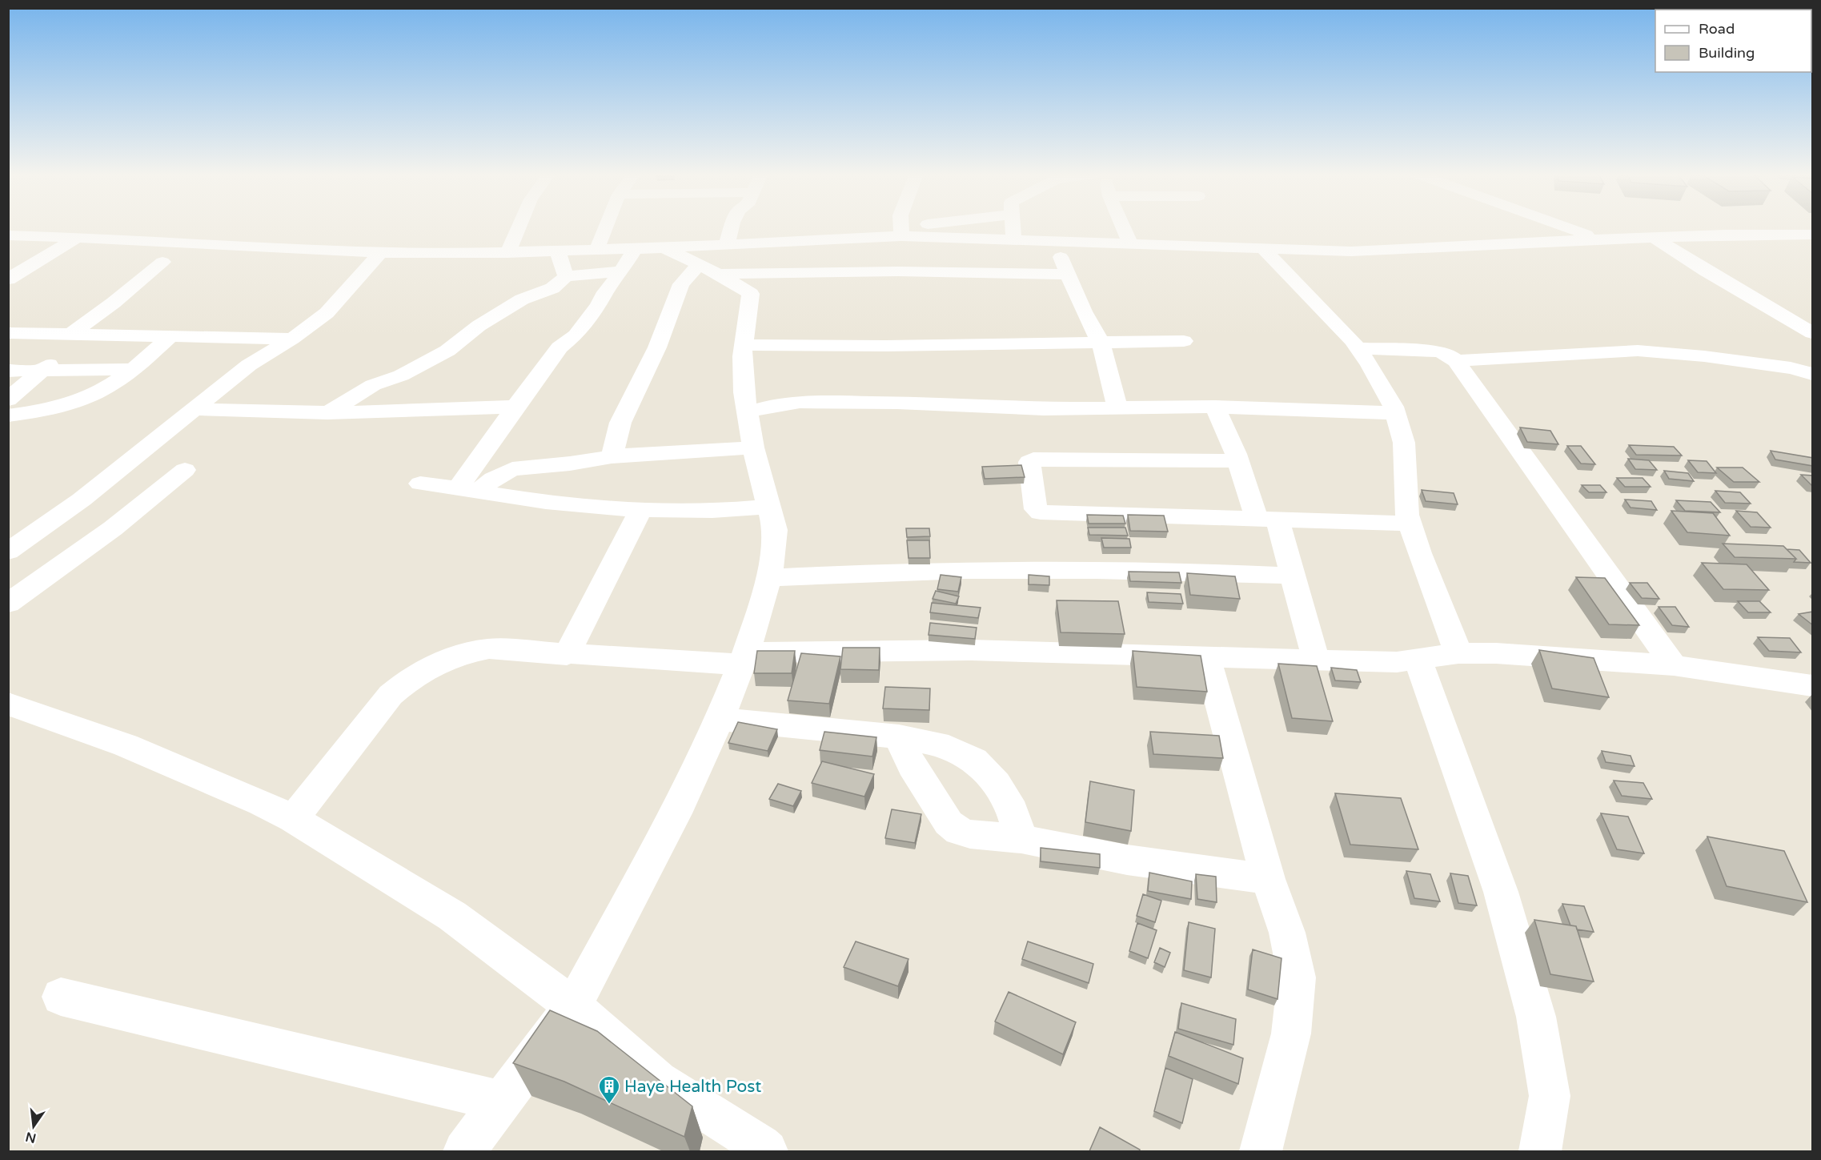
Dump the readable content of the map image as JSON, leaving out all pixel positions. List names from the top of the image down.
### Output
{
  "places": {
    "building": ["Haye Health Post"]
  },
  "legend": ["Road", "Building"],
  "north": "bottom"
}
